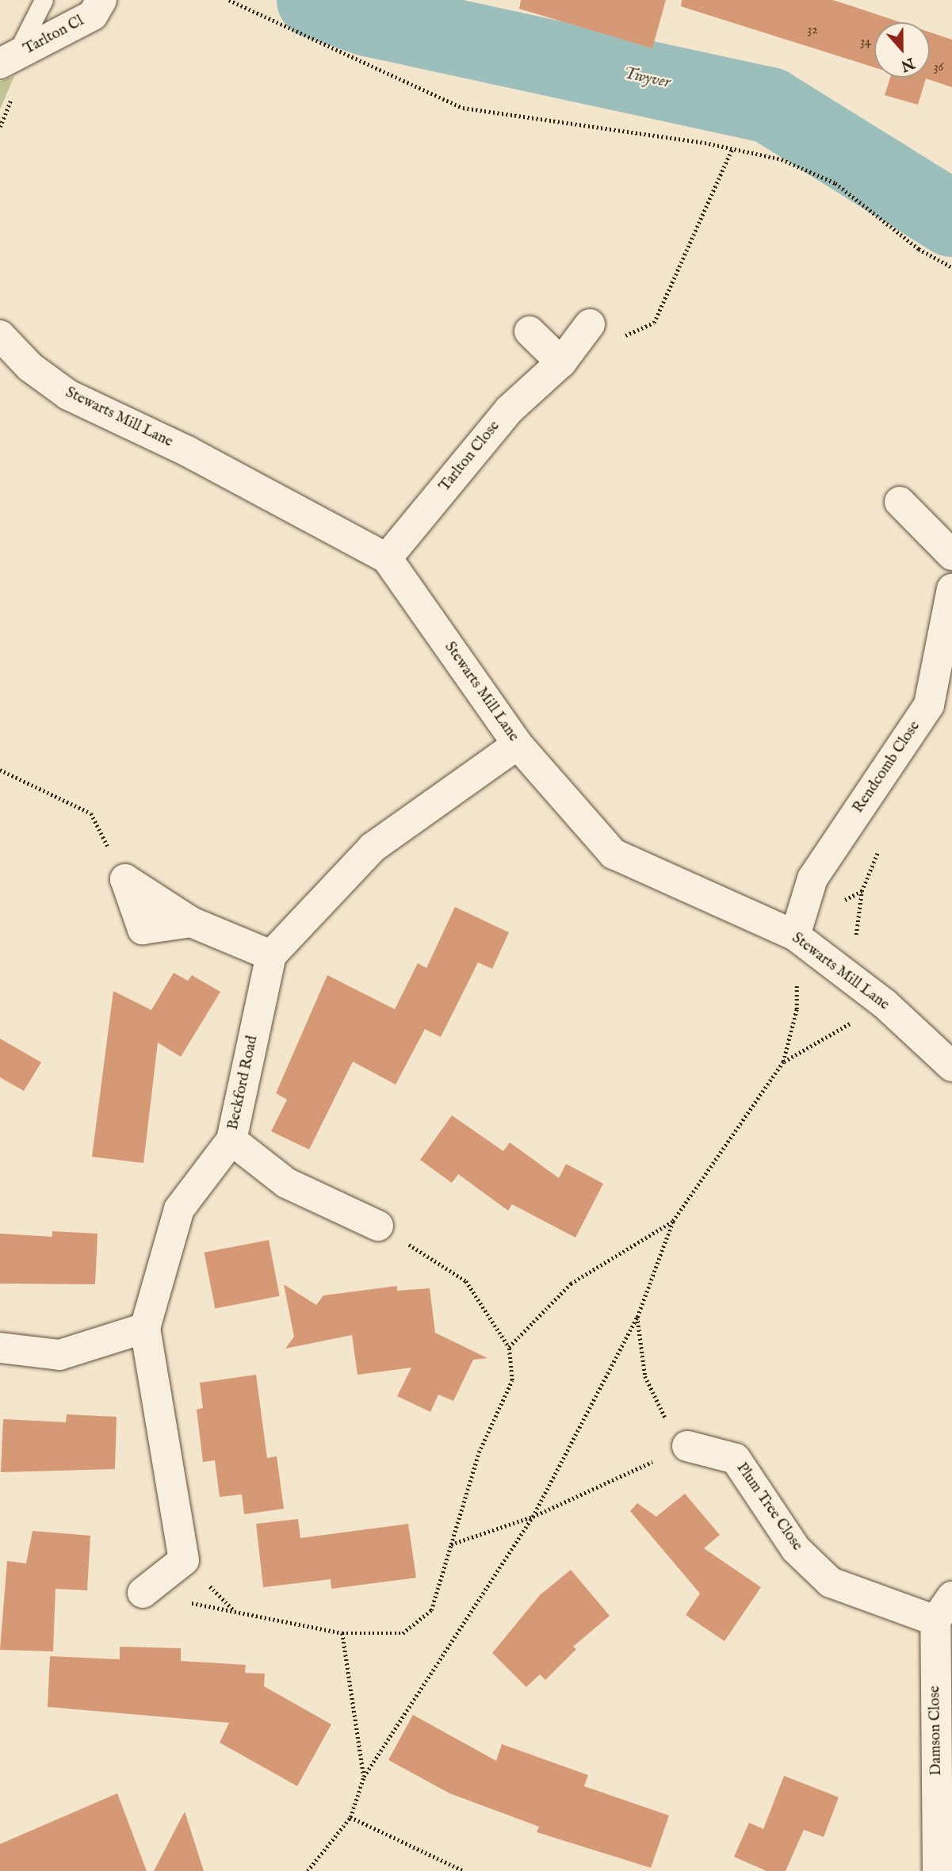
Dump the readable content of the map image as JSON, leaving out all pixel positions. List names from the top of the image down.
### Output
{
  "streets": {
    "street": [
      "Tarlton Cl",
      "Stewarts Mill Lane",
      "Tarlton Close",
      "Rendcomb Close",
      "Beckford Road",
      "Plum Tree Close",
      "Damson Close"
    ]
  },
  "crossings": [
    ["Stewarts Mill Lane", "Tarlton Close"],
    ["Stewarts Mill Lane", "Rendcomb Close"],
    ["Plum Tree Close", "Damson Close"]
  ],
  "water": ["Twyver"],
  "house_numbers": ["32", "34", "36"],
  "north": "bottom"
}
